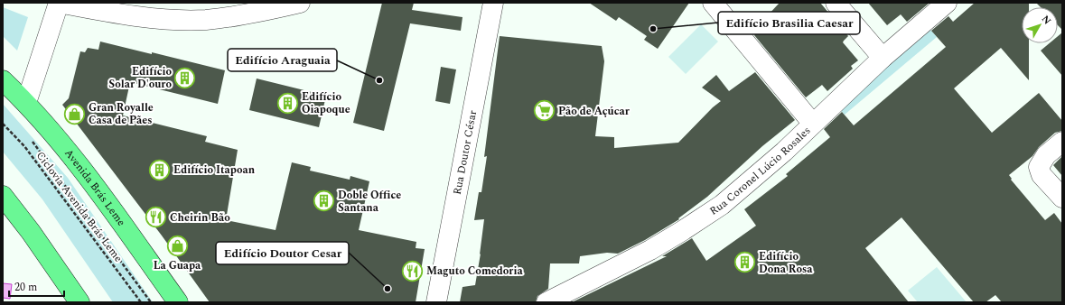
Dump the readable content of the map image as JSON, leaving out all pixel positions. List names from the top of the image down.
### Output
{
  "streets": {
    "main road": ["Avenida Brás Leme"],
    "street": ["Rua Doutor César", "Rua Coronel Lúcio Rosales"],
    "path": ["Ciclovia Avenida Brás Leme"]
  },
  "places": {
    "other": ["Edifício Brasilia Caesar", "Edifício Araguaia", "Edifício Doutor Cesar"],
    "building": [
      "Edifício Solar D'ouro",
      "Edifício Oiapoque",
      "Edifício Itapoan",
      "Doble Office Santana",
      "Edifício Dona Rosa"
    ],
    "supermarket": ["Pão de Açúcar"],
    "shop": ["Gran Royalle Casa de Pães", "La Guapa"],
    "restaurant": ["Cheirin Bão", "Maguto Comedoria"]
  },
  "scale_bar": "20 m",
  "north": "top right"
}
